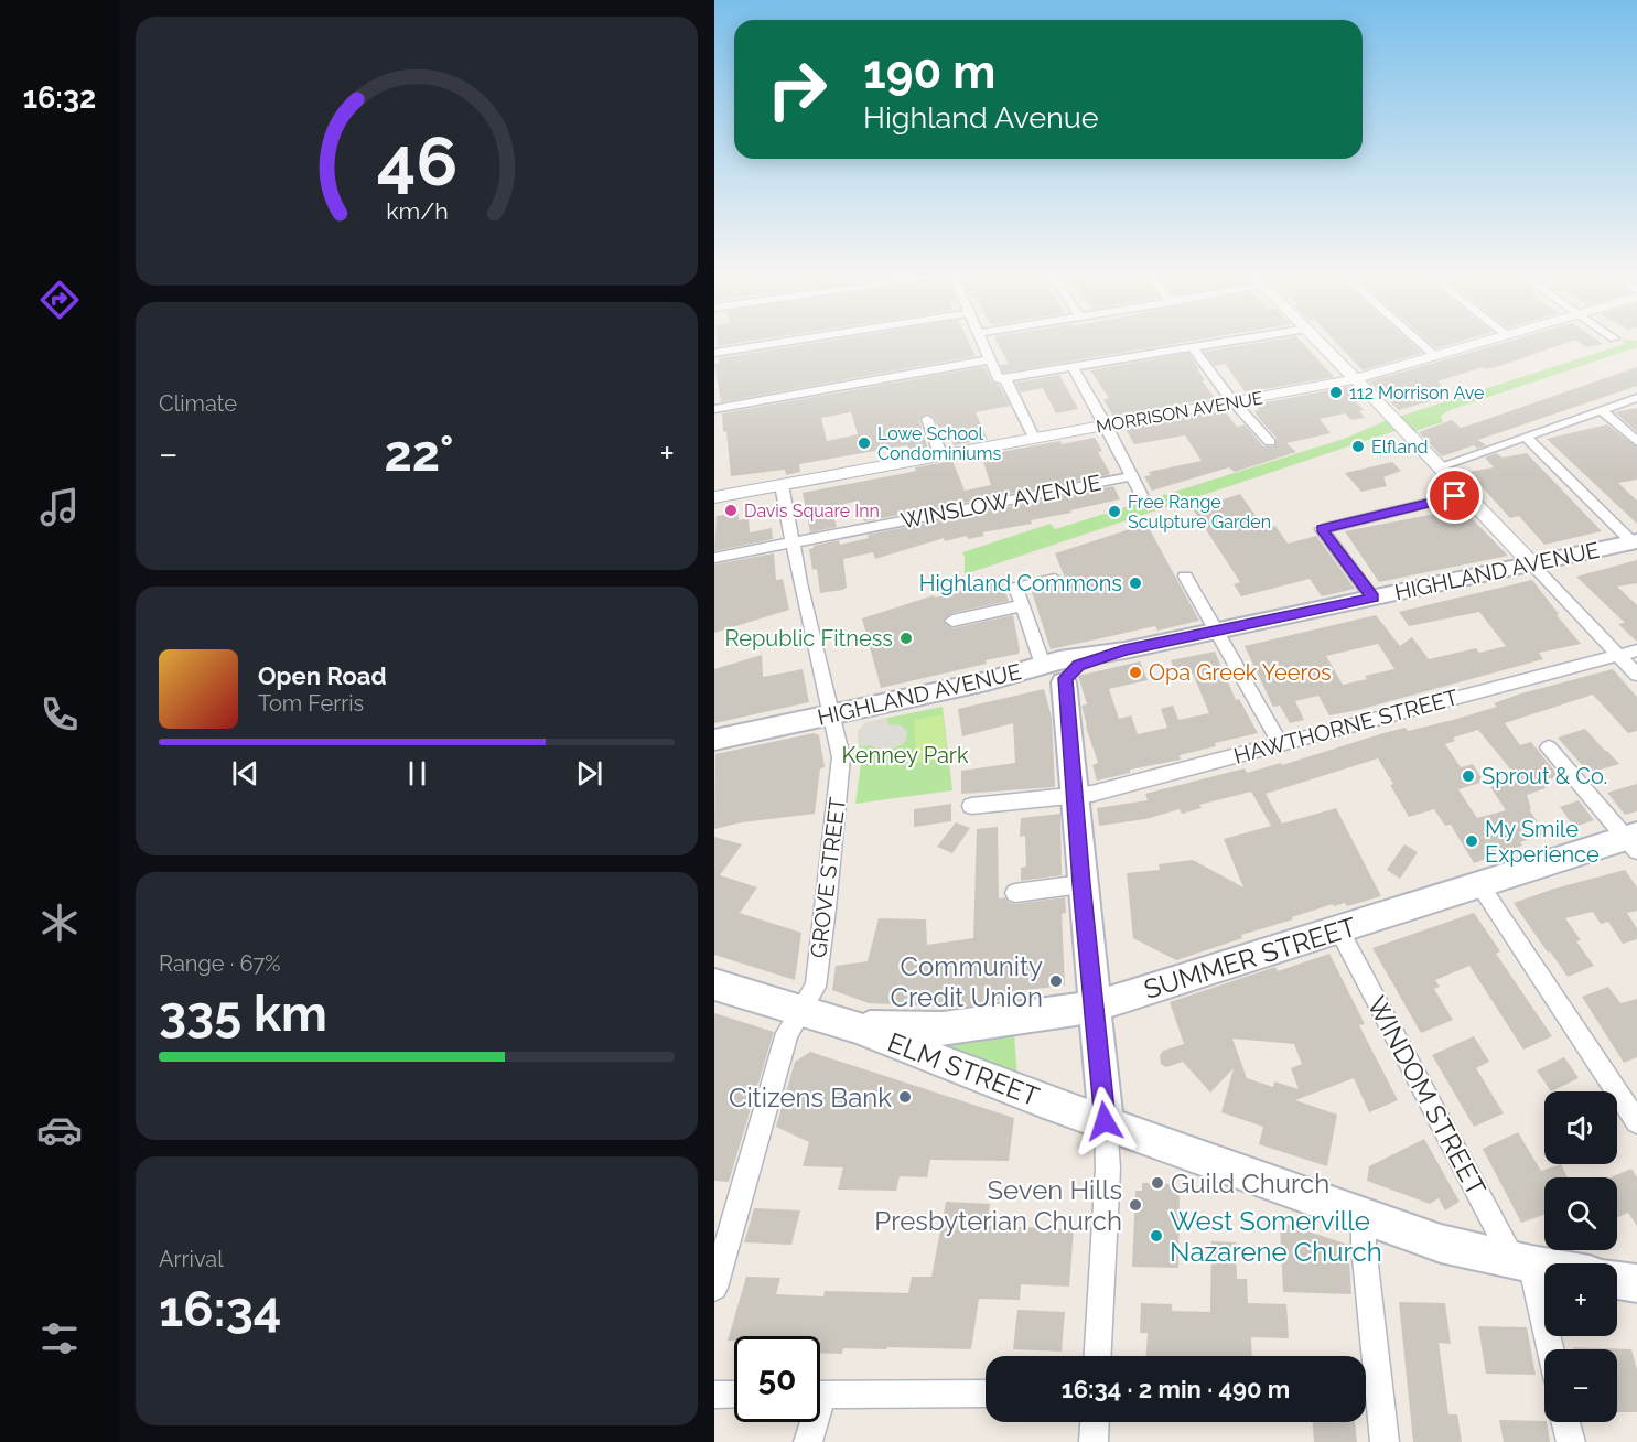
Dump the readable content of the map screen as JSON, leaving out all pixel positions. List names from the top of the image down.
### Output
{
  "streets": {
    "main road": ["HIGHLAND AVENUE", "SUMMER STREET", "ELM STREET"],
    "street": [
      "MORRISON AVENUE",
      "WINSLOW AVENUE",
      "HAWTHORNE STREET",
      "GROVE STREET",
      "WINDOM STREET"
    ]
  },
  "crossings": [
    ["MORRISON AVENUE", "GROVE STREET"],
    ["WINSLOW AVENUE", "GROVE STREET"],
    ["HIGHLAND AVENUE", "GROVE STREET"],
    ["GROVE STREET", "ELM STREET"],
    ["SUMMER STREET", "ELM STREET"],
    ["SUMMER STREET", "WINDOM STREET"],
    ["ELM STREET", "WINDOM STREET"]
  ],
  "parks": ["Kenney Park"],
  "places": [
    "112 Morrison Ave",
    "Lowe School Condominiums",
    "Elfland",
    "Davis Square Inn",
    "Free Range Sculpture Garden",
    "Highland Commons",
    "Republic Fitness",
    "Opa Greek Yeeros",
    "Sprout & Co.",
    "My Smile Experience",
    "Community Credit Union",
    "Citizens Bank",
    "Guild Church",
    "Seven Hills Presbyterian Church",
    "West Somerville Nazarene Church"
  ],
  "page": {
    "tabs": "16:32",
    "turn": ["190 m", "Highland Avenue"],
    "tile": [
      "Climate",
      ["Range · 67%", "335 km"],
      ["Arrival", "16:34"]
    ],
    "heat": ["−", "22°", "+"],
    "song": ["Open Road", "Tom Ferris"],
    "map_buttons": ["+", "−"],
    "limit": "50",
    "trip": "16:34 · 2 min · 490 m",
    "gauge": ["46", "km/h"]
  }
}
